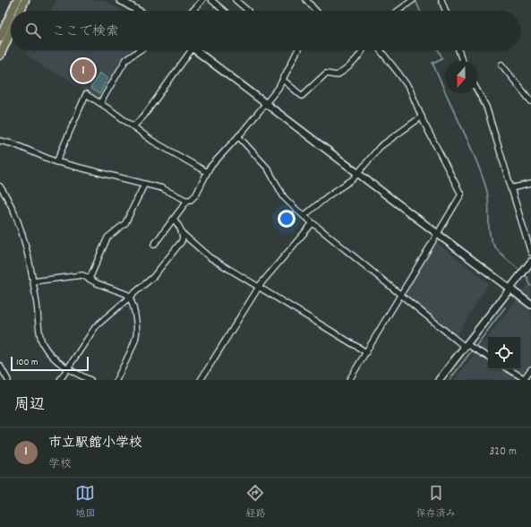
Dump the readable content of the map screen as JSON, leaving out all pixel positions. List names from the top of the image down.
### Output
{
  "scale_bar": "100 m",
  "north": "bottom",
  "page": {
    "search": "ここで検索",
    "pins": "1",
    "scale": "100 m",
    "heading": "周辺",
    "list": [
      {
        "mark": "1",
        "name": "市立駅館小学校",
        "note": "学校",
        "value": "320 m"
      }
    ],
    "nav": ["地図", "経路", "保存済み"]
  }
}
